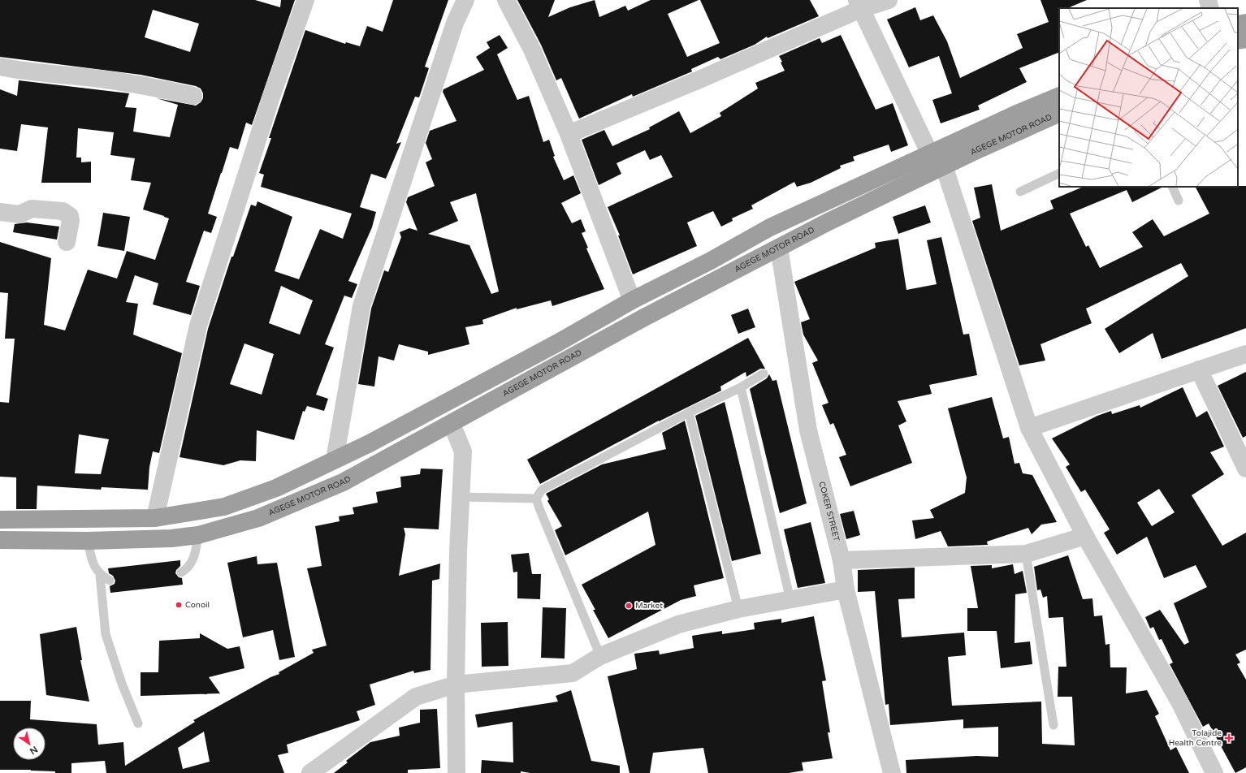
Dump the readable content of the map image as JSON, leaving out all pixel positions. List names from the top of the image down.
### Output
{
  "streets": {
    "highway": ["AGEGE MOTOR ROAD"],
    "street": ["COKER STREET"]
  },
  "crossings": [
    ["AGEGE MOTOR ROAD", "COKER STREET"]
  ],
  "places": {
    "other": ["Conoil", "Market"],
    "health": ["Tolajide Health Centre"]
  },
  "north": "bottom right"
}
